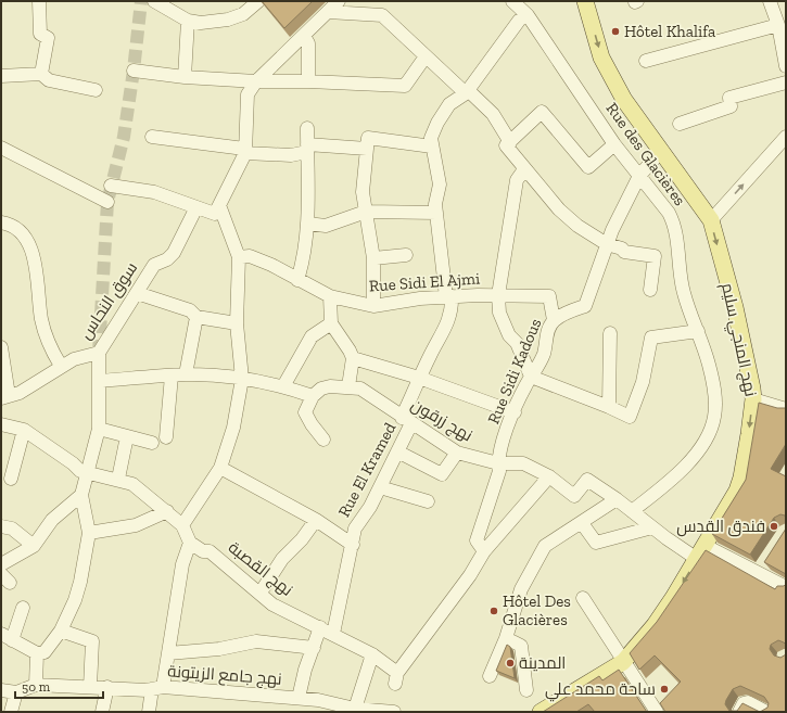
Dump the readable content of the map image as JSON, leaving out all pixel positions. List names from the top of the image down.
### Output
{
  "streets": {
    "main road": ["نهج المنجي سليم"],
    "street": [
      "Rue des Glacières",
      "Rue Sidi El Ajmi",
      "سوق النحاس",
      "Rue Sidi Kadous",
      "نهج زرقون",
      "Rue El Kramed",
      "نهج القصبة",
      "نهج جامع الزيتونة"
    ]
  },
  "crossings": [
    ["Rue des Glacières", "Rue Sidi Kadous"],
    ["Rue Sidi El Ajmi", "Rue Sidi Kadous"],
    ["Rue Sidi El Ajmi", "Rue El Kramed"],
    ["نهج المنجي سليم", "Rue Sidi Kadous"],
    ["Rue Sidi Kadous", "نهج زرقون"],
    ["Rue Sidi Kadous", "نهج القصبة"],
    ["نهج زرقون", "Rue El Kramed"],
    ["Rue El Kramed", "نهج القصبة"]
  ],
  "one_way": ["نهج المنجي سليم"],
  "places": [
    "Hôtel Khalifa",
    "فندق القدس",
    "Hôtel Des Glacières",
    "المدينة",
    "ساحة محمد علي"
  ],
  "scale_bar": "50 m"
}
